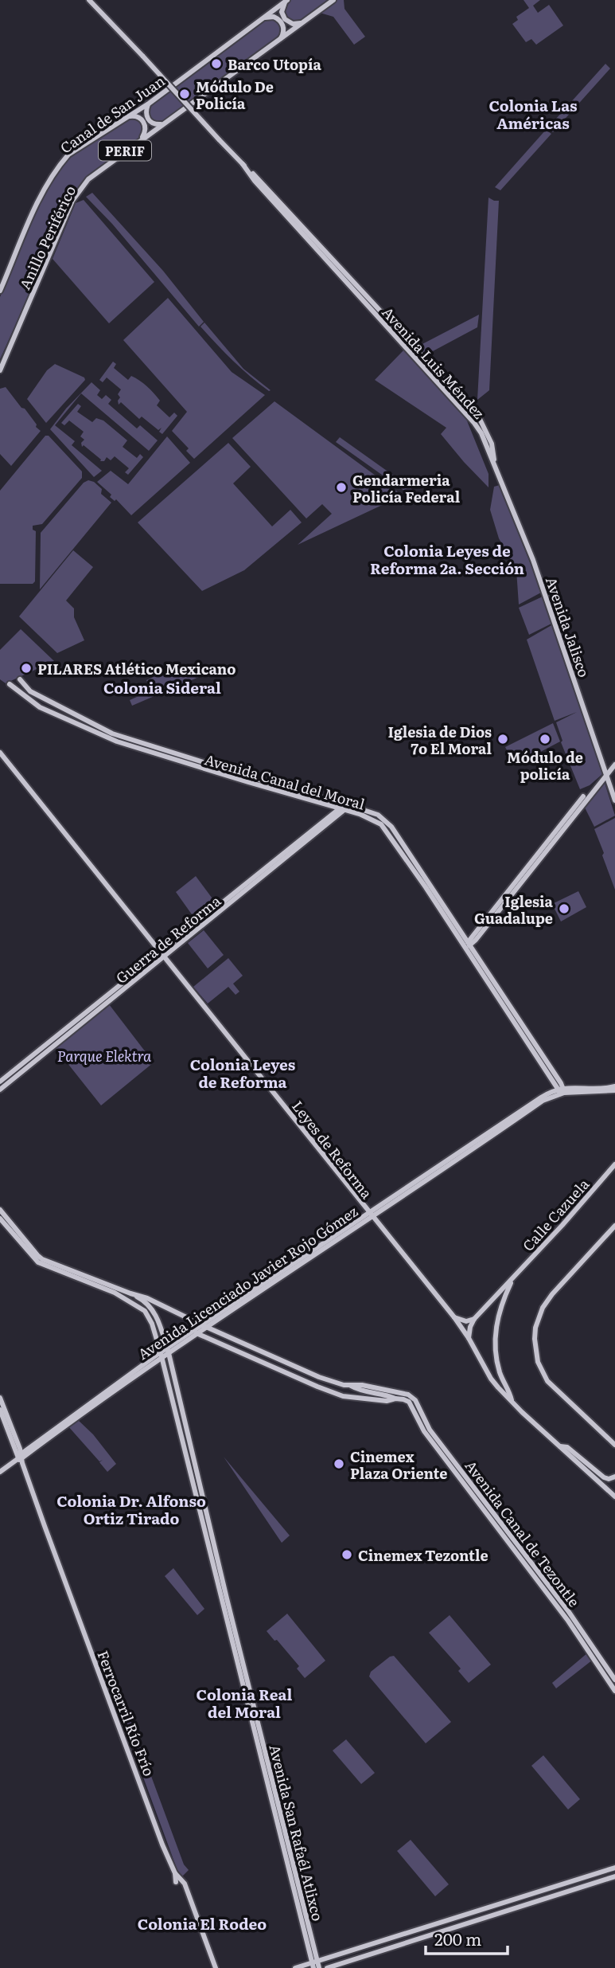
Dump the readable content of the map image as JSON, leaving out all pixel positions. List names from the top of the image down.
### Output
{
  "streets": {
    "main road": [
      "Canal de San Juan",
      "PERIF",
      "Anillo Periférico",
      "Avenida Luis Méndez",
      "Avenida Jalisco",
      "Avenida Canal del Moral",
      "Guerra de Reforma",
      "Leyes de Reforma",
      "Calle Cazuela",
      "Avenida Licenciado Javier Rojo Gómez",
      "Avenida Canal de Tezontle",
      "Ferrocarril Río Frío",
      "Avenida San Rafaél Atlixco"
    ]
  },
  "crossings": [
    ["Canal de San Juan", "PERIF"],
    ["Avenida Luis Méndez", "Avenida Jalisco"],
    ["Avenida Canal del Moral", "Guerra de Reforma"],
    ["Avenida Canal del Moral", "Avenida Licenciado Javier Rojo Gómez"],
    ["Guerra de Reforma", "Leyes de Reforma"],
    ["Leyes de Reforma", "Calle Cazuela"],
    ["Leyes de Reforma", "Avenida Licenciado Javier Rojo Gómez"],
    ["Avenida Licenciado Javier Rojo Gómez", "Avenida Canal de Tezontle"],
    ["Avenida Licenciado Javier Rojo Gómez", "Ferrocarril Río Frío"],
    ["Avenida Licenciado Javier Rojo Gómez", "Avenida San Rafaél Atlixco"],
    ["Avenida Canal de Tezontle", "Avenida San Rafaél Atlixco"]
  ],
  "districts": [
    "Colonia Las Américas",
    "Colonia Leyes de Reforma 2a. Sección",
    "Colonia Sideral",
    "Colonia Leyes de Reforma",
    "Colonia Dr. Alfonso Ortiz Tirado",
    "Colonia Real del Moral",
    "Colonia El Rodeo"
  ],
  "parks": ["Parque Elektra"],
  "places": [
    "Barco Utopía",
    "Módulo De Policía",
    "Gendarmeria Policía Federal",
    "PILARES Atlético Mexicano",
    "Iglesia de Dios 7o El Moral",
    "Módulo de policía",
    "Iglesia Guadalupe",
    "Cinemex Plaza Oriente",
    "Cinemex Tezontle"
  ],
  "scale_bar": "200 m"
}
